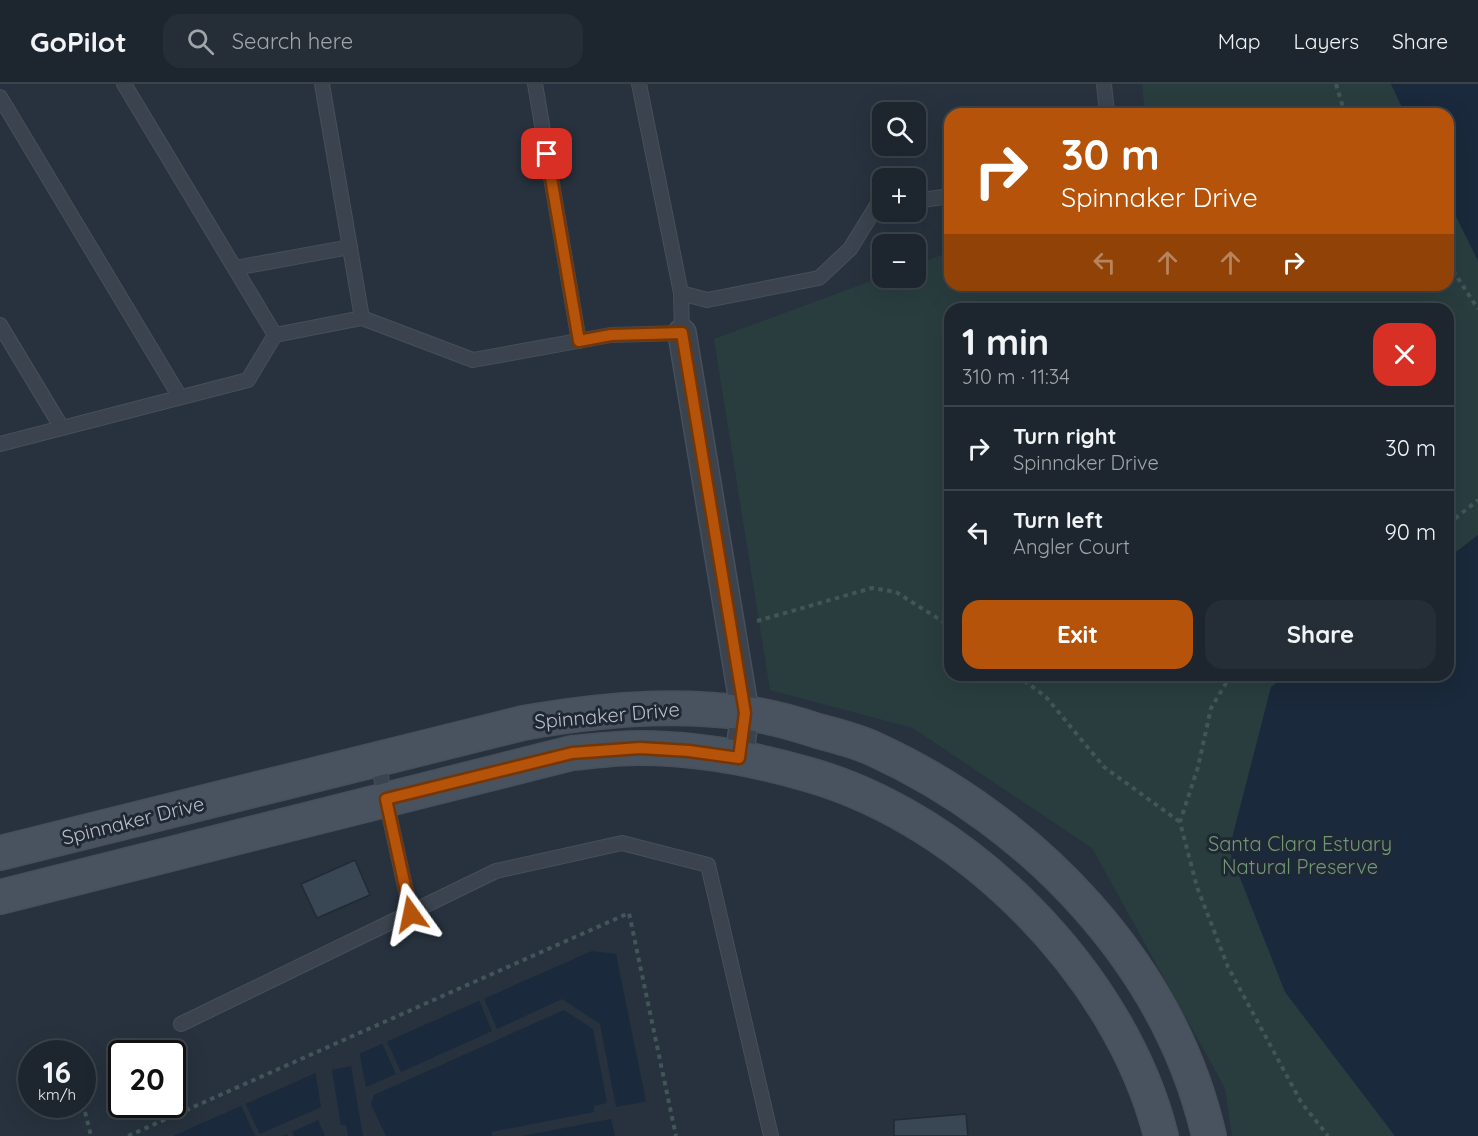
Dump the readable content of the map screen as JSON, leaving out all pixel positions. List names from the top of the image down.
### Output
{
  "streets": {
    "street": ["Spinnaker Drive"]
  },
  "parks": ["Santa Clara Estuary Natural Preserve"],
  "page": {
    "header": "GoPilot",
    "search": "Search here",
    "nav": ["Map", "Layers", "Share"],
    "map_buttons": ["+", "−"],
    "turn": ["30 m", "Spinnaker Drive"],
    "heading": ["1 min", "310 m · 11:34"],
    "list": [
      {
        "name": "Turn right",
        "note": "Spinnaker Drive",
        "value": "30 m"
      },
      {
        "name": "Turn left",
        "note": "Angler Court",
        "value": "90 m"
      }
    ],
    "buttons": ["Exit", "Share"],
    "speed": "16 km/h",
    "limit": "20"
  }
}
